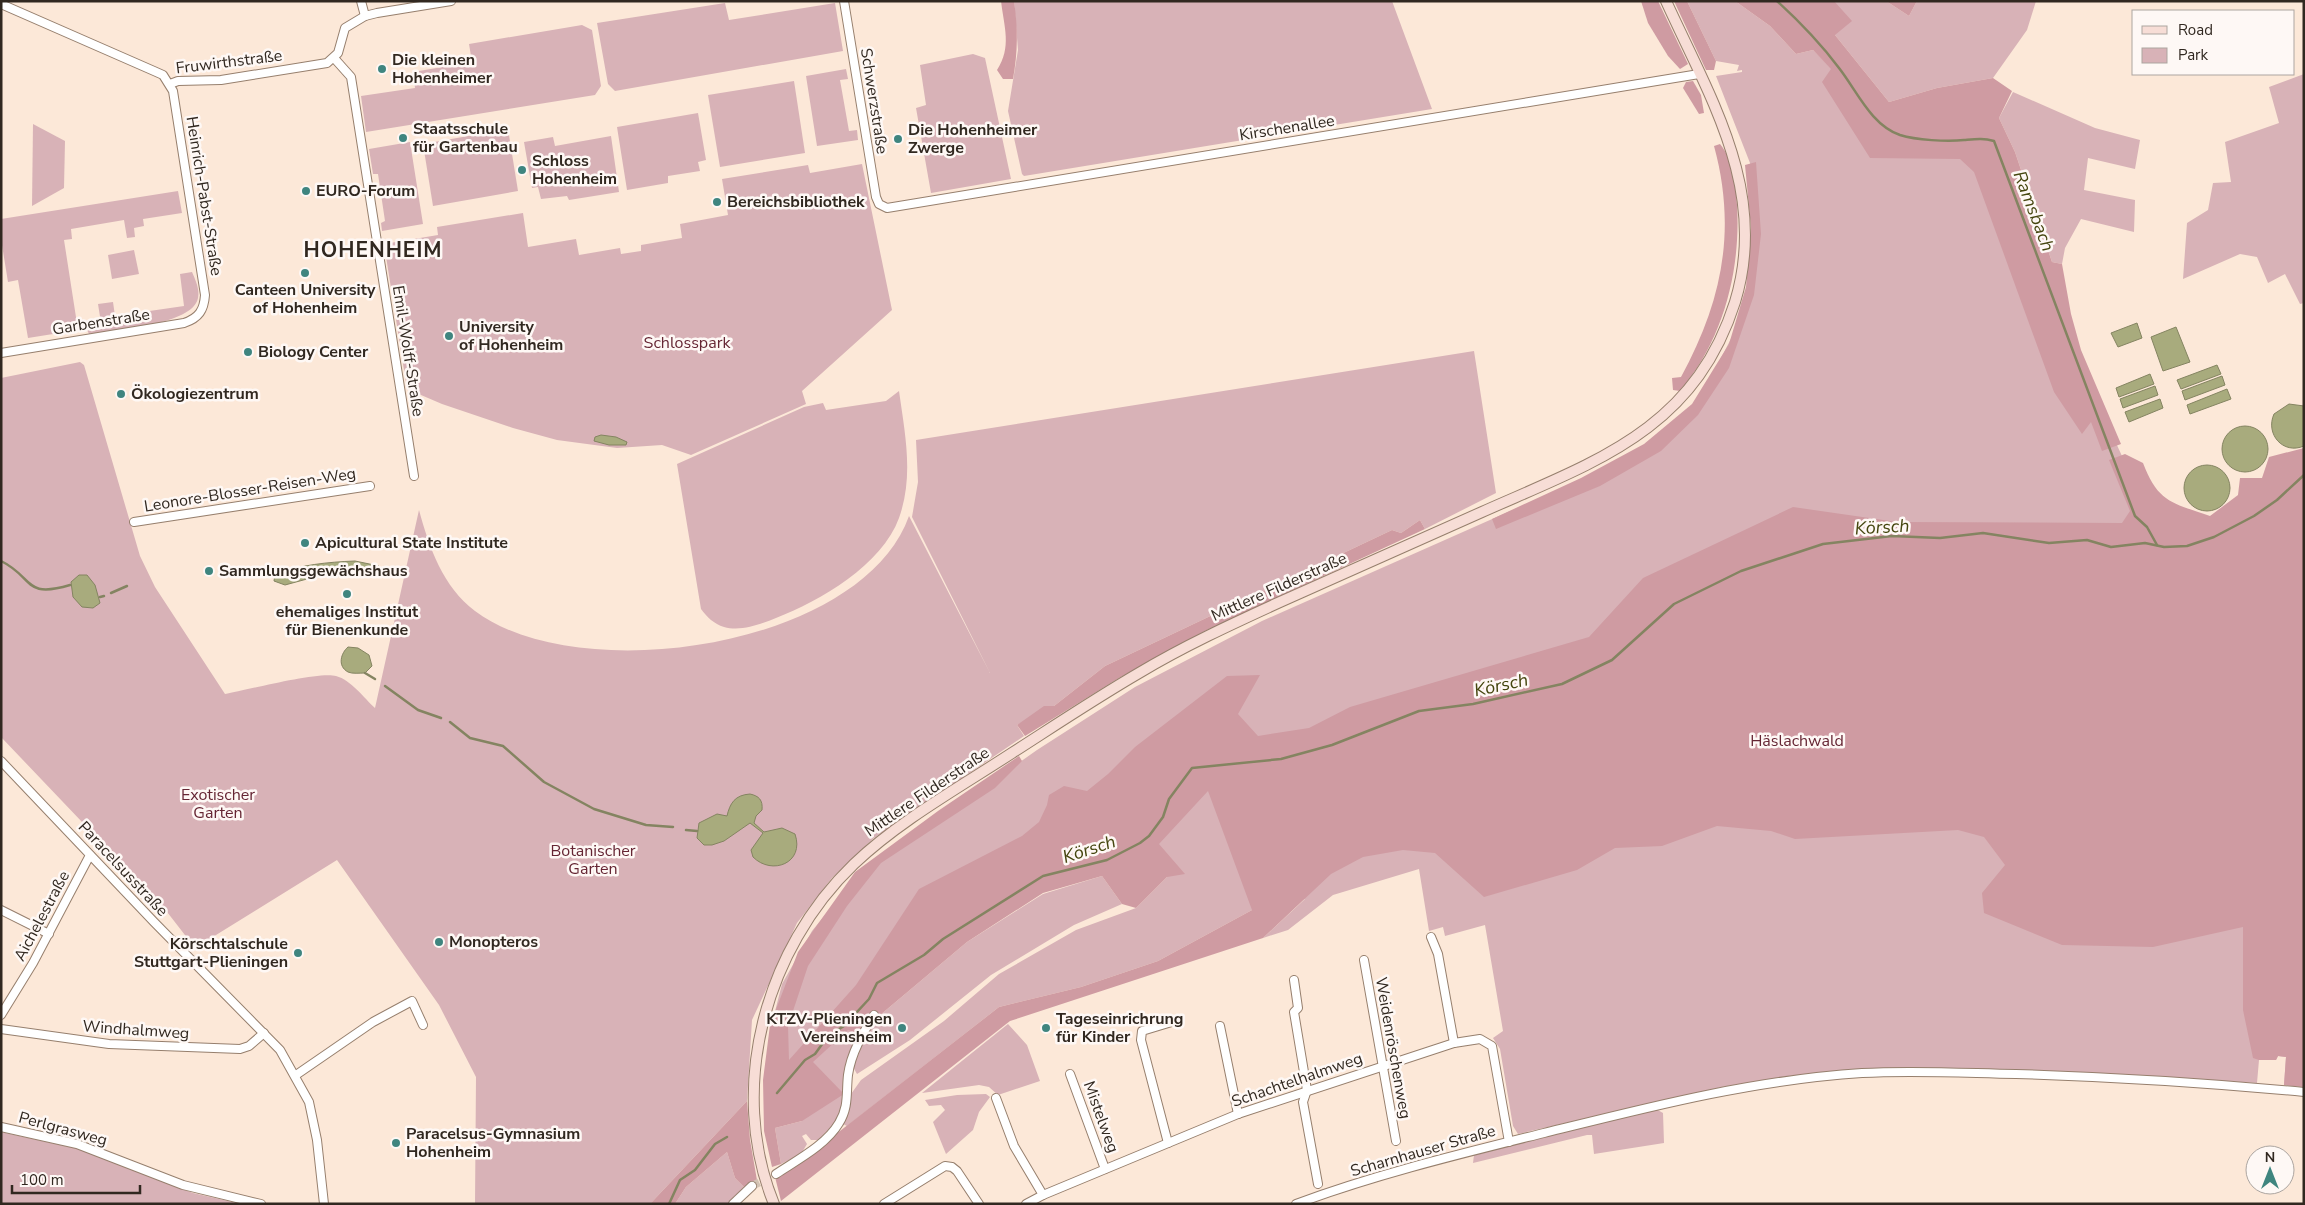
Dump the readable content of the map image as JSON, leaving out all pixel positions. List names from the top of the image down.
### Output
{
  "streets": {
    "main road": ["Mittlere Filderstraße"],
    "street": [
      "Fruwirthstraße",
      "Schwerzstraße",
      "Kirschenallee",
      "Heinrich-Pabst-Straße",
      "Garbenstraße",
      "Emil-Wolff-Straße",
      "Leonore-Blosser-Reisen-Weg",
      "Paracelsusstraße",
      "Aichelestraße",
      "Windhalmweg",
      "Weidenröschenweg",
      "Schachtelhalmweg",
      "Mistelweg",
      "Perlgrasweg",
      "Scharnhauser Straße"
    ]
  },
  "crossings": [
    ["Fruwirthstraße", "Heinrich-Pabst-Straße"],
    ["Fruwirthstraße", "Emil-Wolff-Straße"],
    ["Schwerzstraße", "Kirschenallee"],
    ["Kirschenallee", "Mittlere Filderstraße"],
    ["Heinrich-Pabst-Straße", "Garbenstraße"],
    ["Paracelsusstraße", "Aichelestraße"],
    ["Paracelsusstraße", "Windhalmweg"],
    ["Weidenröschenweg", "Schachtelhalmweg"],
    ["Schachtelhalmweg", "Mistelweg"],
    ["Schachtelhalmweg", "Scharnhauser Straße"]
  ],
  "districts": ["HOHENHEIM"],
  "water": ["Ramsbach", "Körsch"],
  "parks": [
    "Schlosspark",
    "Häslachwald",
    "Exotischer Garten",
    "Botanischer Garten"
  ],
  "places": [
    "Die kleinen Hohenheimer",
    "Staatsschule für Gartenbau",
    "Die Hohenheimer Zwerge",
    "Schloss Hohenheim",
    "EURO-Forum",
    "Bereichsbibliothek",
    "Canteen University of Hohenheim",
    "University of Hohenheim",
    "Biology Center",
    "Ökologiezentrum",
    "Apicultural State Institute",
    "Sammlungsgewächshaus",
    "ehemaliges Institut für Bienenkunde",
    "Monopteros",
    "Körschtalschule Stuttgart-Plieningen",
    "KTZV-Plieningen Vereinsheim",
    "Tageseinrichrung für Kinder",
    "Paracelsus-Gymnasium Hohenheim"
  ],
  "legend": ["Road", "Park"],
  "scale_bar": "100 m",
  "north": "top"
}
